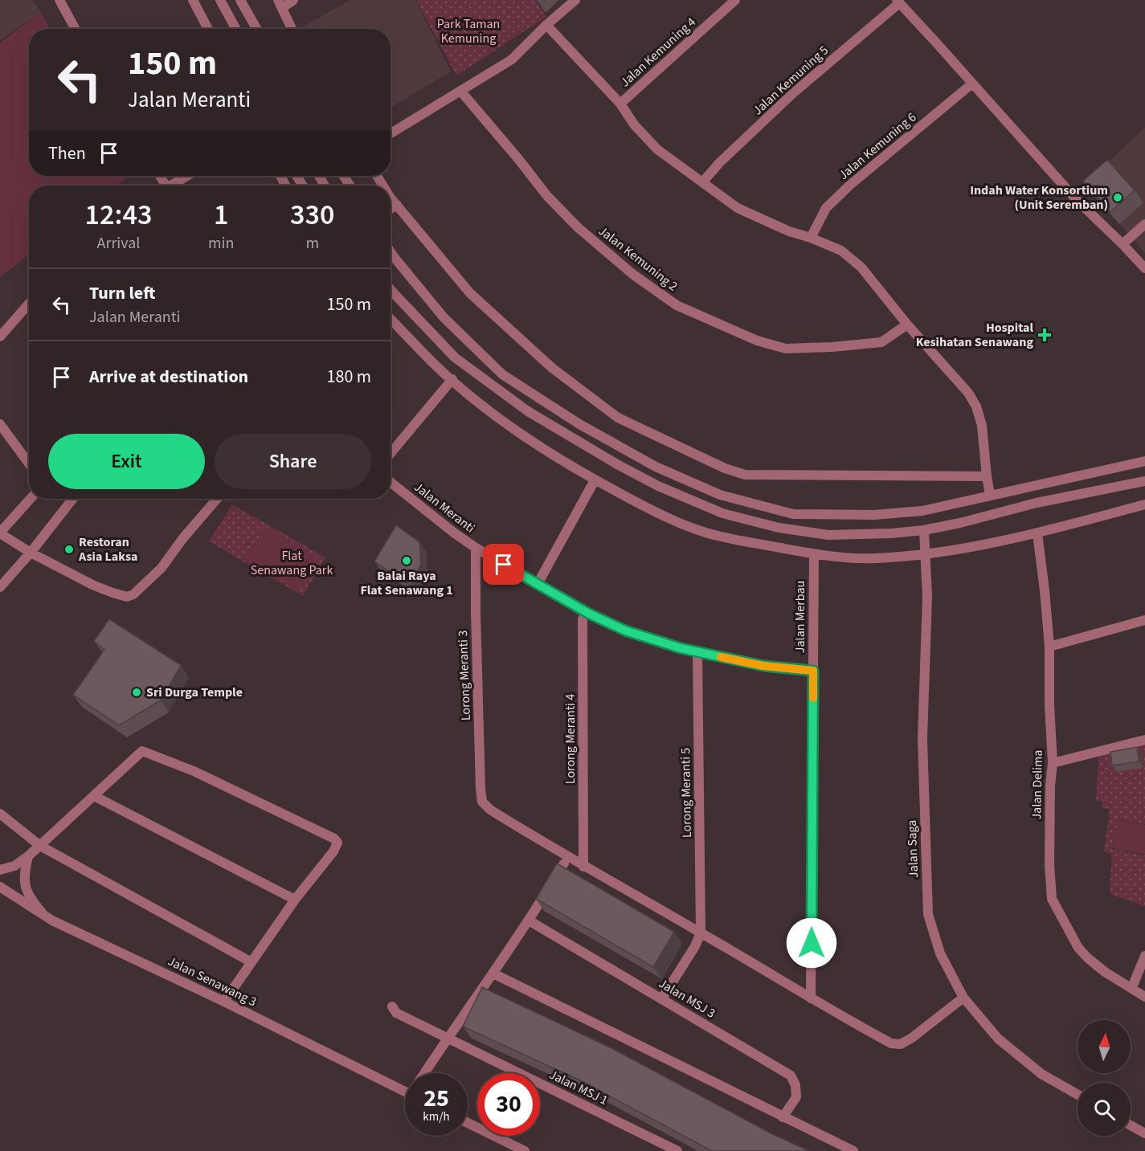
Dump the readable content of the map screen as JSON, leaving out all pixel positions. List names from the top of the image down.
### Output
{
  "streets": {
    "street": [
      "Jalan Kemuning 4",
      "Jalan Kemuning 5",
      "Jalan Kemuning 6",
      "Jalan Kemuning 2",
      "Jalan Meranti",
      "Jalan Merbau",
      "Lorong Meranti 3",
      "Lorong Meranti 4",
      "Jalan Delima",
      "Lorong Meranti 5",
      "Jalan Saga",
      "Jalan Senawang 3",
      "Jalan MSJ 3",
      "Jalan MSJ 1"
    ]
  },
  "crossings": [
    ["Jalan Meranti", "Jalan Merbau"],
    ["Jalan Meranti", "Lorong Meranti 3"],
    ["Jalan Meranti", "Lorong Meranti 4"],
    ["Jalan Meranti", "Lorong Meranti 5"],
    ["Lorong Meranti 3", "Lorong Meranti 4"]
  ],
  "parks": ["Park Taman Kemuning", "Flat Senawang Park"],
  "places": {
    "other": [
      "Indah Water Konsortium (Unit Seremban)",
      "Restoran Asia Laksa",
      "Balai Raya Flat Senawang 1",
      "Sri Durga Temple"
    ],
    "health": ["Hospital Kesihatan Senawang"]
  },
  "north": "top",
  "page": {
    "turn": ["150 m", "Jalan Meranti"],
    "then": "Then",
    "eta": [
      "12:43",
      "Arrival",
      "1",
      "min",
      "330",
      "m"
    ],
    "list": [
      {
        "name": "Turn left",
        "note": "Jalan Meranti",
        "value": "150 m"
      },
      {
        "name": "Arrive at destination",
        "value": "180 m"
      }
    ],
    "buttons": ["Exit", "Share"],
    "speed": "25 km/h",
    "limit": "30"
  }
}
